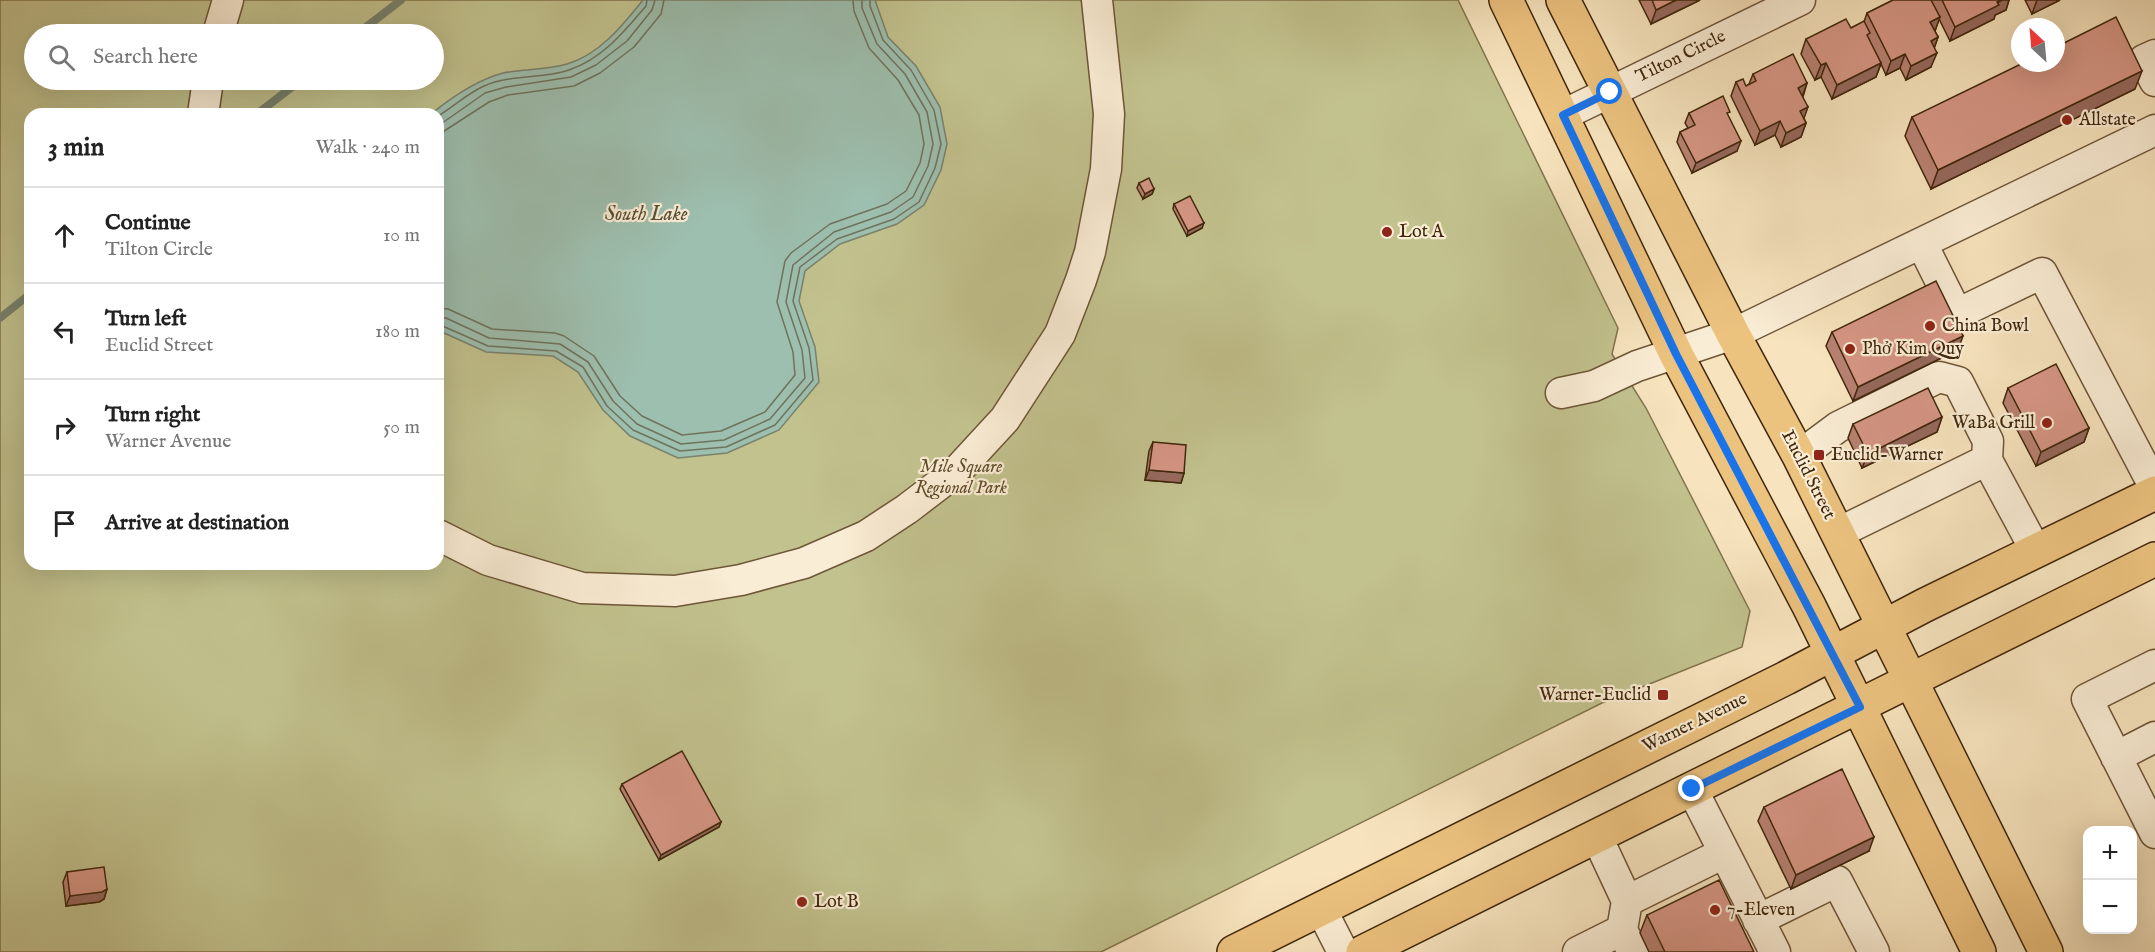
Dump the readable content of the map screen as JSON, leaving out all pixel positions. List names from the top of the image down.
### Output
{
  "streets": {
    "main road": ["Euclid Street", "Warner Avenue"],
    "street": ["Tilton Circle"]
  },
  "crossings": [
    ["Tilton Circle", "Euclid Street"],
    ["Euclid Street", "Warner Avenue"]
  ],
  "water": ["South Lake"],
  "parks": ["Mile Square Regional Park"],
  "places": {
    "other": [
      "Allstate",
      "Lot A",
      "China Bowl",
      "Phở Kim Quy",
      "WaBa Grill",
      "Lot B",
      "7-Eleven"
    ],
    "transit": ["Euclid-Warner", "Warner-Euclid"]
  },
  "north": "top left",
  "page": {
    "search": "Search here",
    "heading": ["3 min", "Walk · 240 m"],
    "list": [
      ["Continue", "Tilton Circle", "10 m"],
      ["Turn left", "Euclid Street", "180 m"],
      ["Turn right", "Warner Avenue", "50 m"],
      "Arrive at destination"
    ],
    "map_buttons": ["+", "−"]
  }
}
